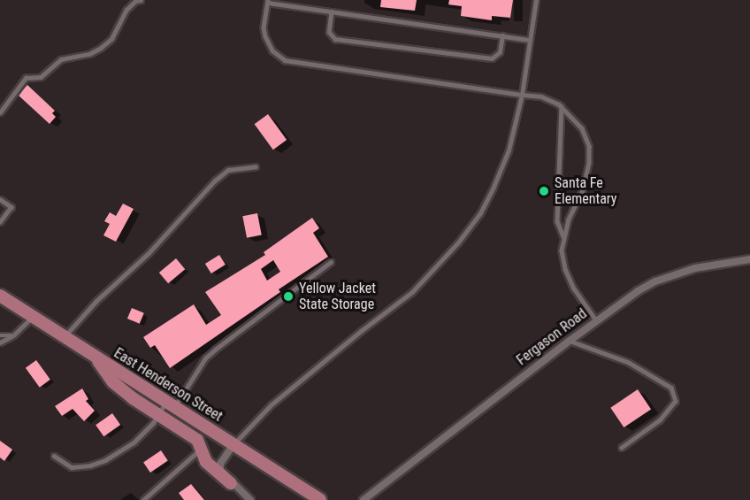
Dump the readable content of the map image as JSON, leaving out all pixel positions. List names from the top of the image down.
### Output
{
  "streets": {
    "main road": ["East Henderson Street"],
    "street": ["Fergason Road"]
  },
  "places": ["Santa Fe Elementary", "Yellow Jacket State Storage"]
}
